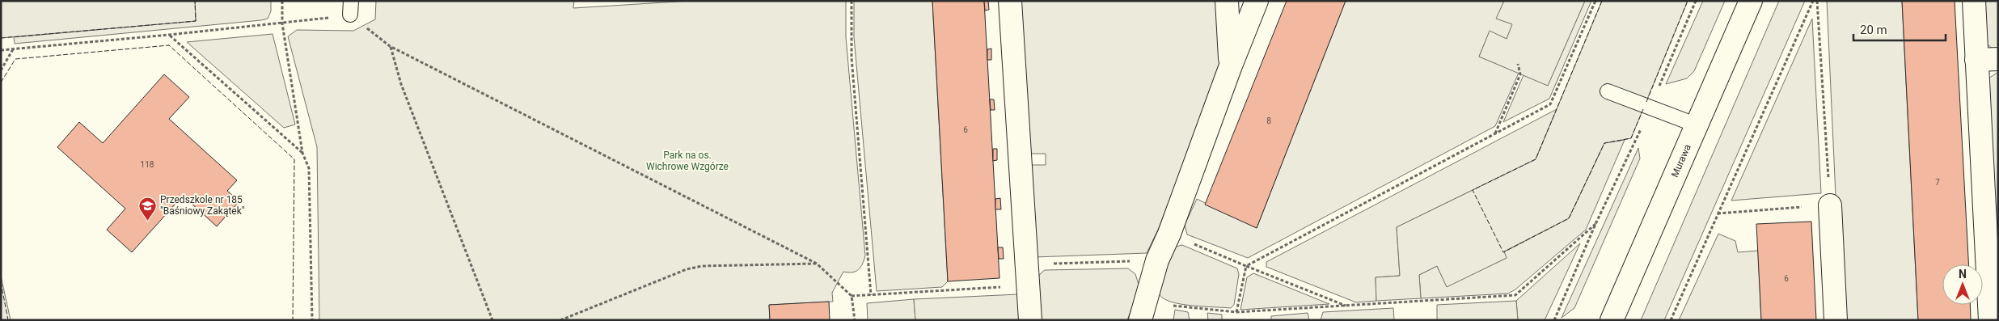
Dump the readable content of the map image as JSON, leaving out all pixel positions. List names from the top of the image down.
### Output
{
  "streets": {
    "street": ["Murawa"]
  },
  "parks": ["Park na os. Wichrowe Wzgórze"],
  "places": {
    "school or university": ["Przedszkole nr 185 \"Baśniowy Zakątek\""]
  },
  "house_numbers": [
    "8",
    "6",
    "118",
    "7",
    "6"
  ],
  "scale_bar": "20 m",
  "north": "top"
}
